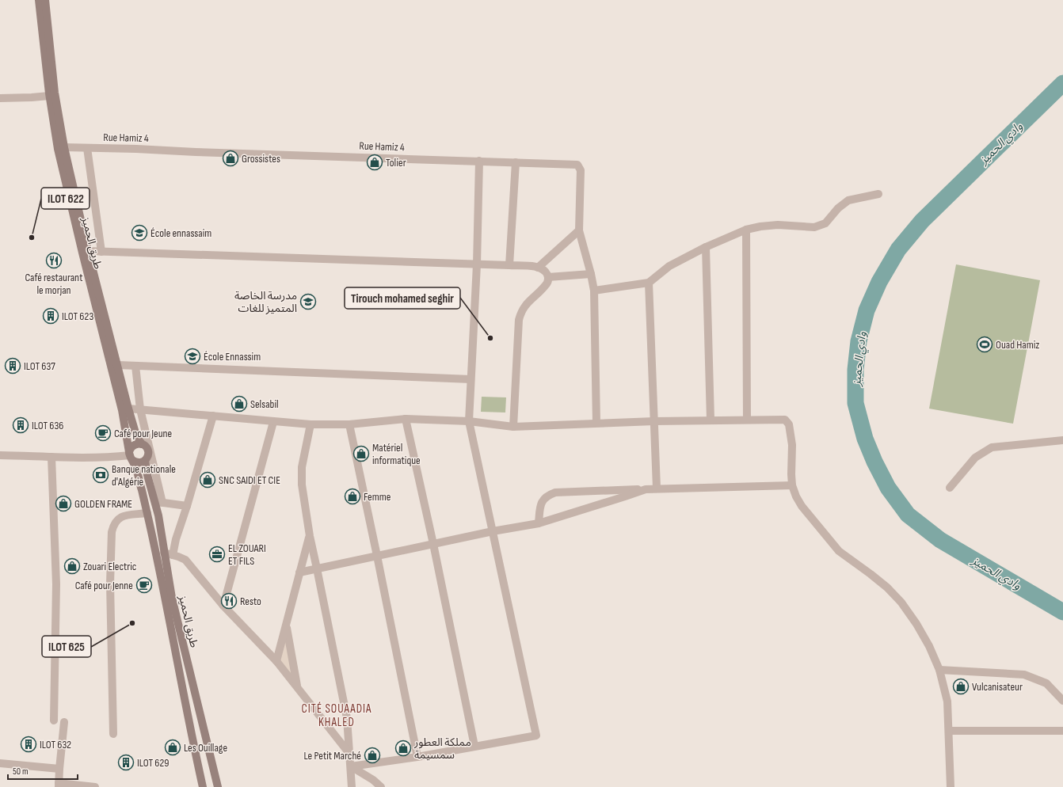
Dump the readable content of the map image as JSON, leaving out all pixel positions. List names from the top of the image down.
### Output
{
  "streets": {
    "main road": ["طريق الحميز"],
    "street": ["Rue Hamiz 4"]
  },
  "crossings": [
    ["Rue Hamiz 4", "طريق الحميز"]
  ],
  "districts": ["CITÉ SOUAADIA KHALED"],
  "water": ["وادي الحميز"],
  "places": {
    "shop": [
      "Grossistes",
      "Tolier",
      "Selsabil",
      "Matériel informatique",
      "SNC SAIDI ET CIE",
      "Femme",
      "GOLDEN FRAME",
      "Zouari Electric",
      "Vulcanisateur",
      "Les Ouillage",
      "مملكة العطور سمسيمة",
      "Le Petit Marché"
    ],
    "school or university": ["École ennassaim", "مدرسة الخاصة المتميز للغات", "École Ennassim"],
    "other": ["ILOT 622", "Tirouch mohamed seghir", "ILOT 625"],
    "restaurant": ["Café restaurant le morjan", "Resto"],
    "building": [
      "ILOT 623",
      "ILOT 637",
      "ILOT 636",
      "ILOT 632",
      "ILOT 629"
    ],
    "sports": ["Ouad Hamiz"],
    "cafe": ["Café pour Jeune", "Café pour Jenne"],
    "bank": ["Banque nationale d'Algérie"],
    "office": ["EL ZOUARI ET FILS"]
  },
  "scale_bar": "50 m"
}
